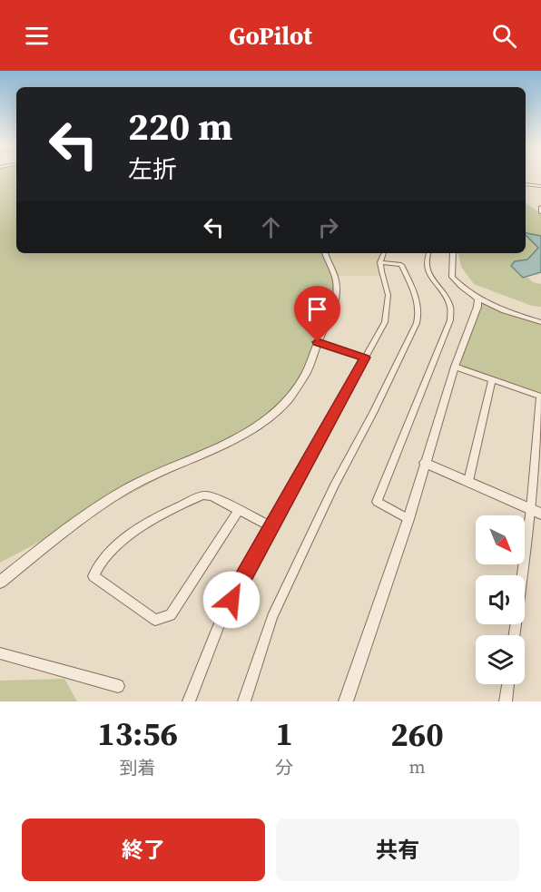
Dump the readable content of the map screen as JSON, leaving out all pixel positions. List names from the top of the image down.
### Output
{
  "north": "bottom right",
  "page": {
    "header": "GoPilot",
    "turn": ["220 m", "左折"],
    "eta": [
      "13:56",
      "到着",
      "1",
      "分",
      "260",
      "m"
    ],
    "buttons": ["終了", "共有"]
  }
}
